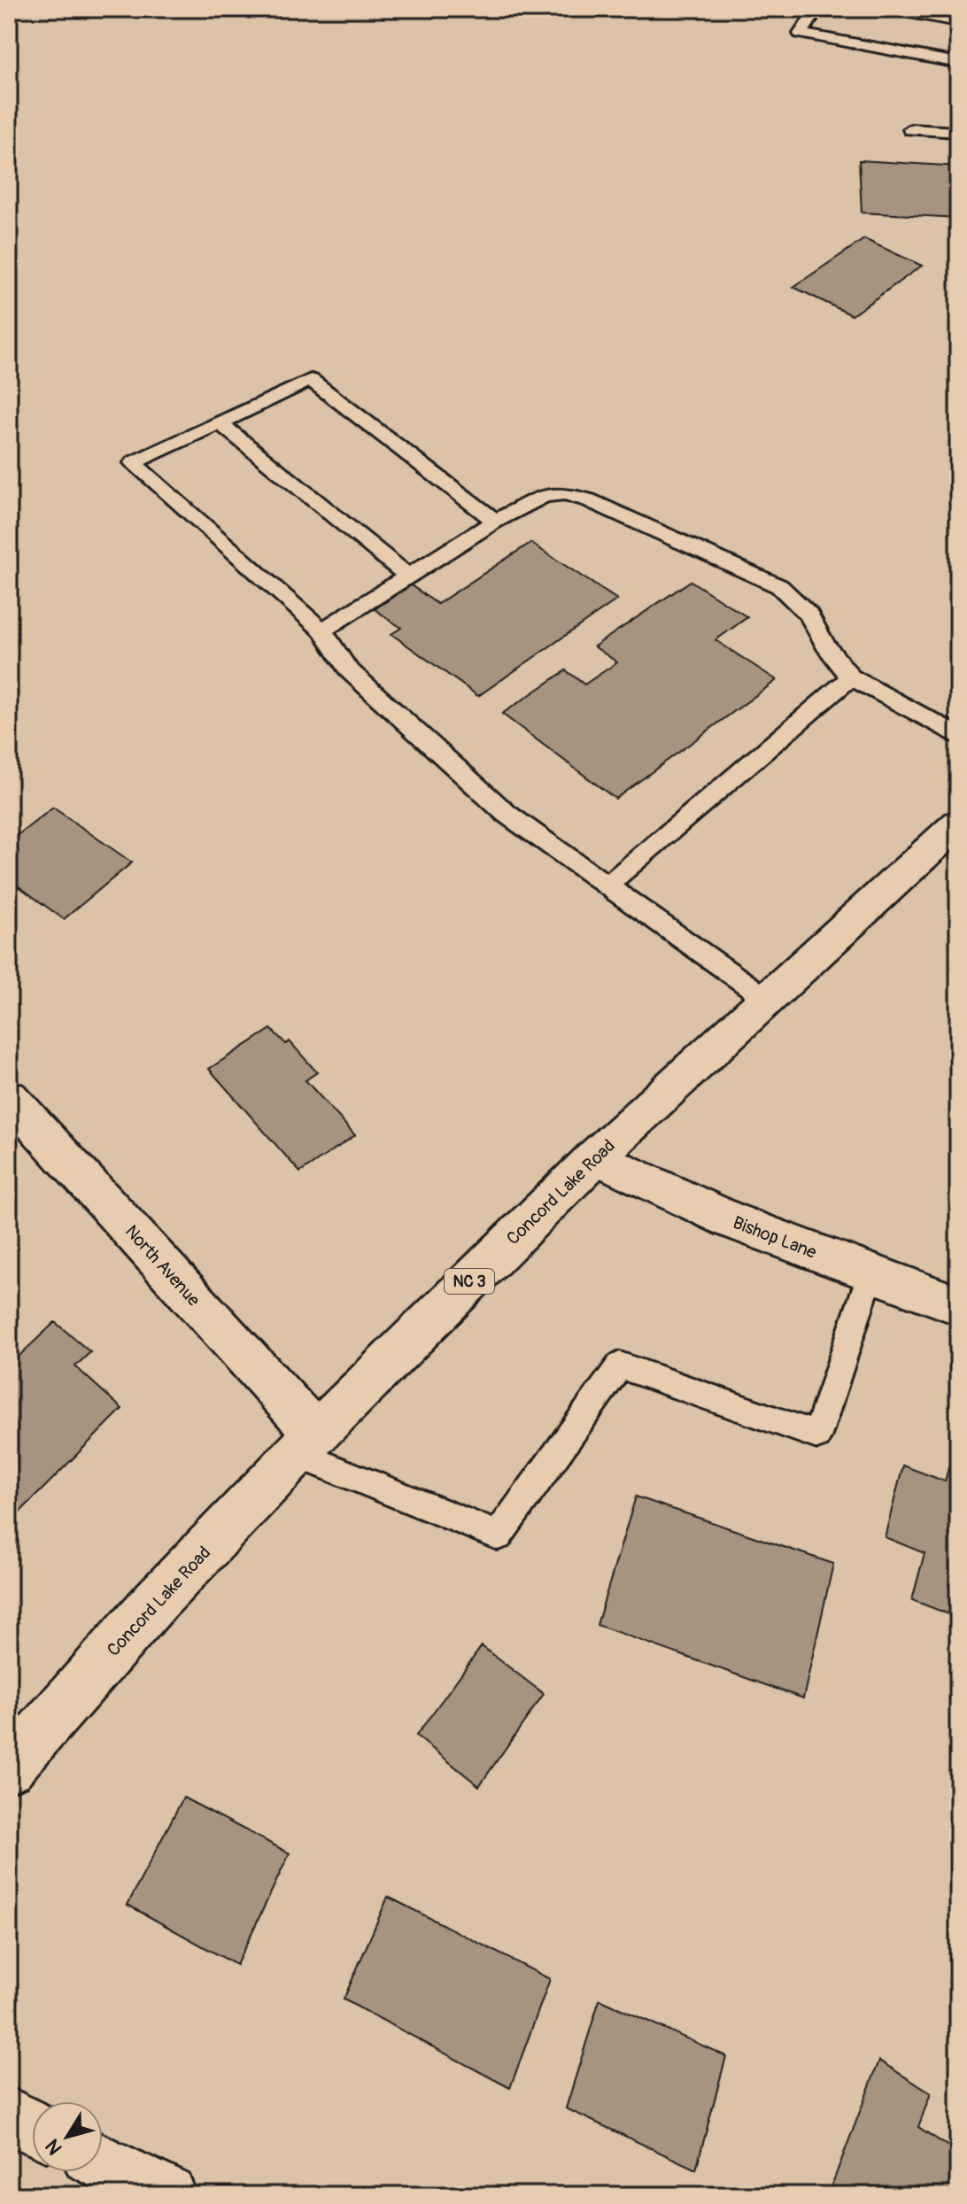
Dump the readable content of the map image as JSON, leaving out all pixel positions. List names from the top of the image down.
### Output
{
  "streets": {
    "main road": [
      "Concord Lake Road",
      "Bishop Lane",
      "North Avenue",
      "NC 3"
    ]
  },
  "crossings": [
    ["Concord Lake Road", "Bishop Lane"],
    ["Concord Lake Road", "North Avenue"]
  ],
  "north": "bottom left"
}
